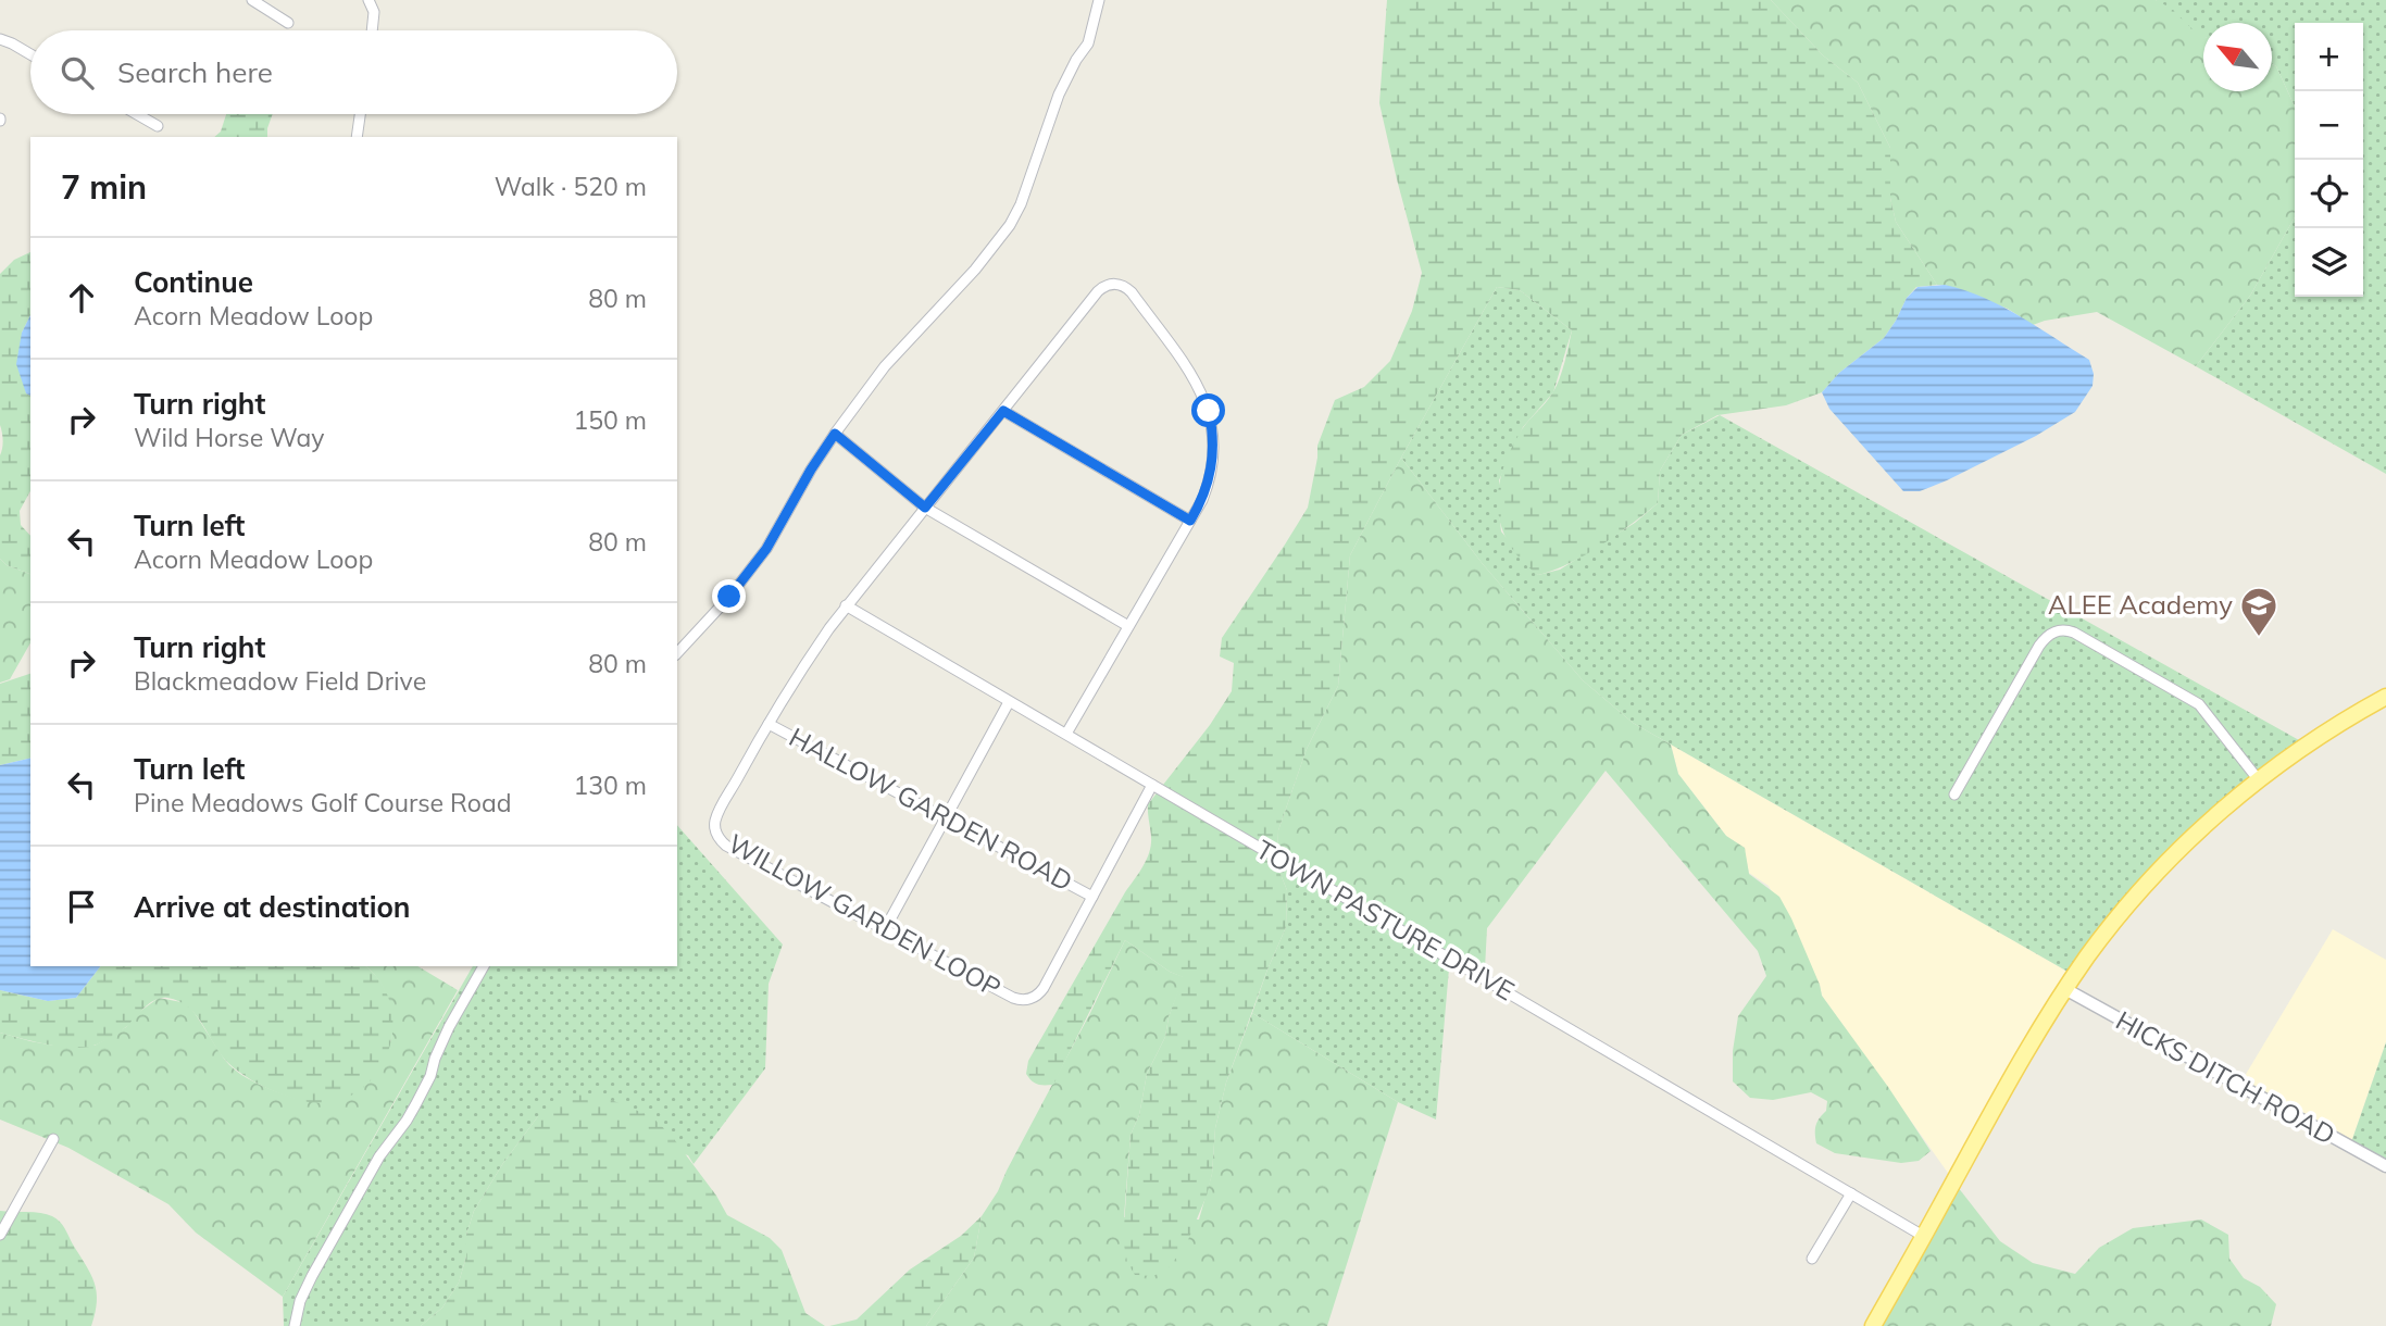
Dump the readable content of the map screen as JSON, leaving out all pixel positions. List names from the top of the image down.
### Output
{
  "streets": {
    "street": [
      "HALLOW GARDEN ROAD",
      "WILLOW GARDEN LOOP",
      "TOWN PASTURE DRIVE",
      "HICKS DITCH ROAD"
    ]
  },
  "crossings": [
    ["HALLOW GARDEN ROAD", "WILLOW GARDEN LOOP"],
    ["WILLOW GARDEN LOOP", "TOWN PASTURE DRIVE"]
  ],
  "places": {
    "school or university": ["ALEE Academy"]
  },
  "north": "top left",
  "page": {
    "map_buttons": ["+", "−"],
    "search": "Search here",
    "heading": ["7 min", "Walk · 520 m"],
    "list": [
      ["Continue", "Acorn Meadow Loop", "80 m"],
      ["Turn right", "Wild Horse Way", "150 m"],
      ["Turn left", "Acorn Meadow Loop", "80 m"],
      ["Turn right", "Blackmeadow Field Drive", "80 m"],
      ["Turn left", "Pine Meadows Golf Course Road", "130 m"],
      "Arrive at destination"
    ]
  }
}
